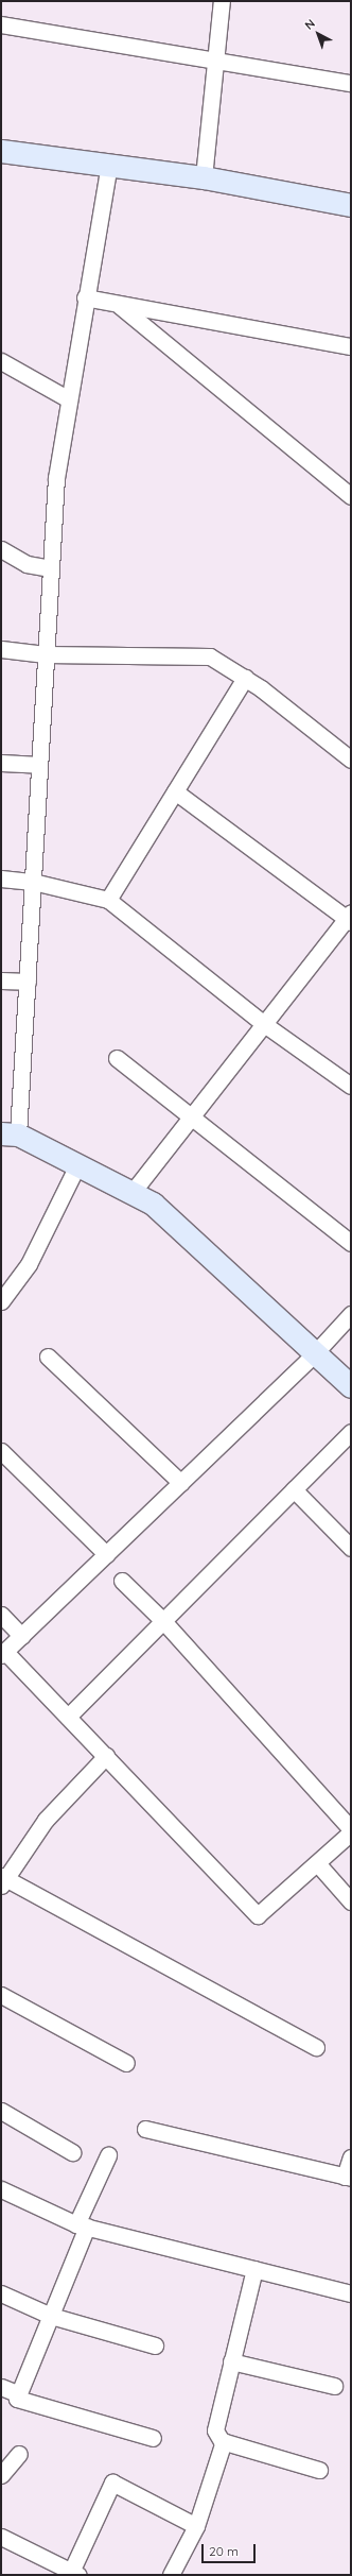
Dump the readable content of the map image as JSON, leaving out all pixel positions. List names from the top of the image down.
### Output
{
  "scale_bar": "20 m",
  "north": "top left"
}
